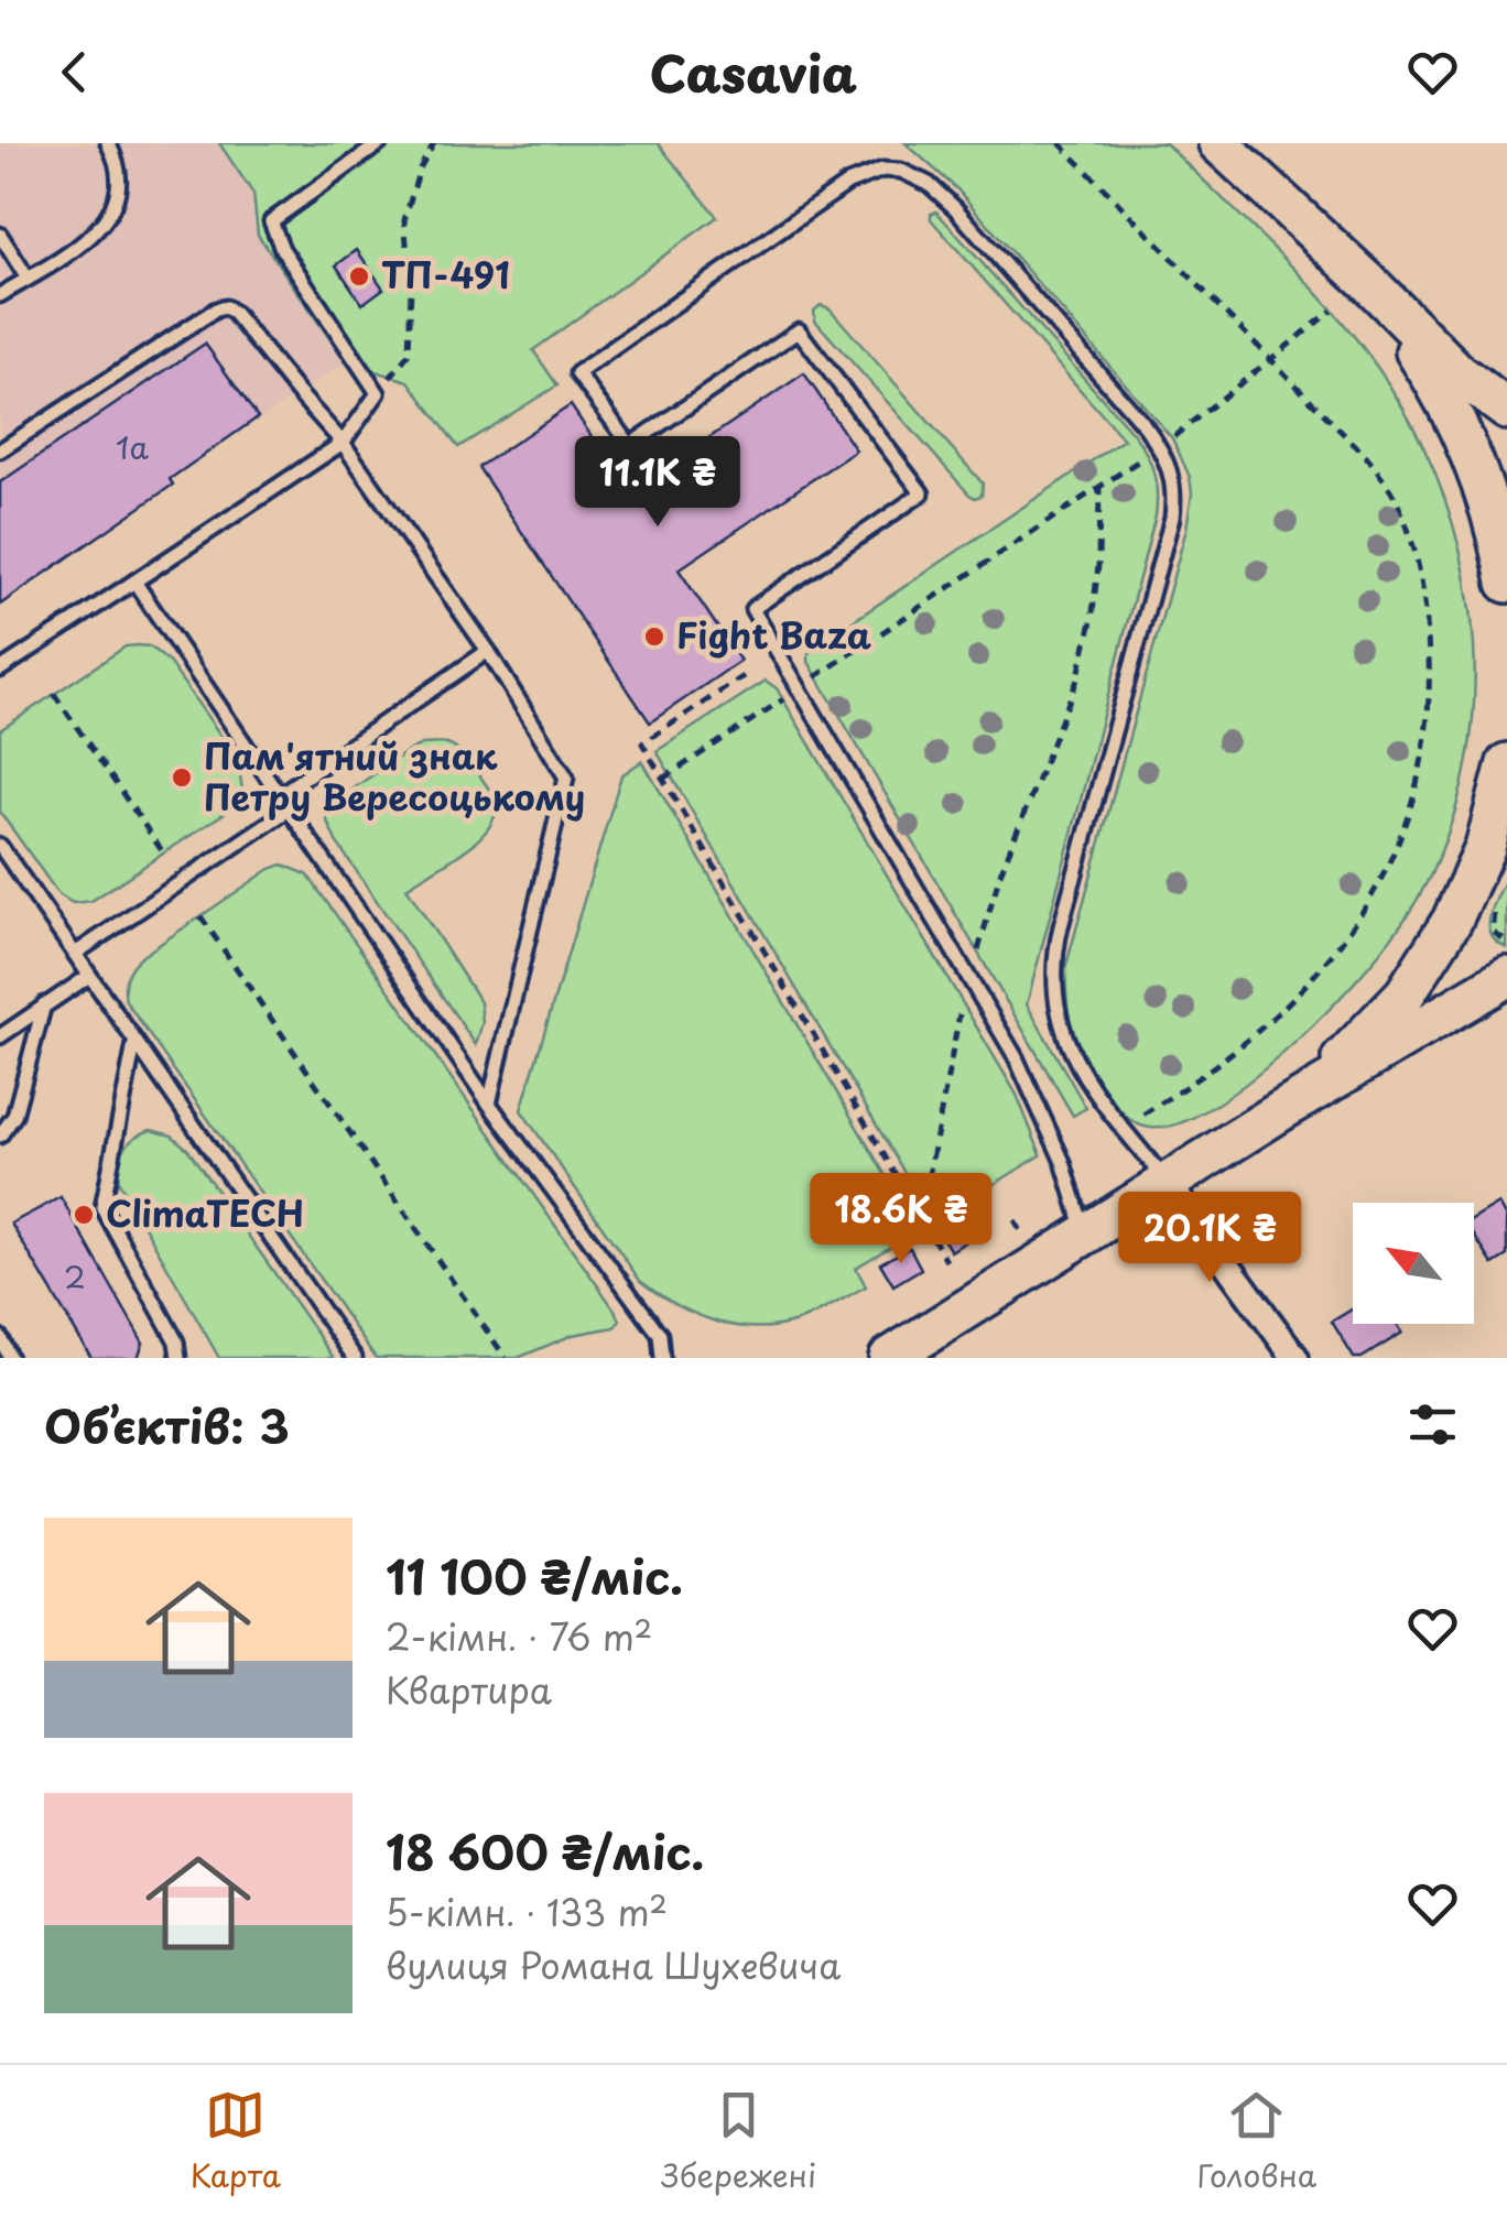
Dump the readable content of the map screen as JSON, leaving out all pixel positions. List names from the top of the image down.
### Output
{
  "places": [
    "ТП-491",
    "Fight Baza",
    "Пам'ятний знак Петру Вересоцькому",
    "ClimaTECH"
  ],
  "house_numbers": ["1а", "2"],
  "north": "top left",
  "page": {
    "header": "Casavia",
    "price": ["11.1K ₴", "18.6K ₴", "20.1K ₴"],
    "heading": "Об’єктів: 3",
    "list": [
      {
        "name": "11 100 ₴/міс.",
        "note": "2-кімн. · 76 m² · Квартира"
      },
      {
        "name": "18 600 ₴/міс.",
        "note": "5-кімн. · 133 m² · вулиця Романа Шухевича"
      }
    ],
    "tabs": ["Карта", "Збережені", "Головна"]
  }
}
